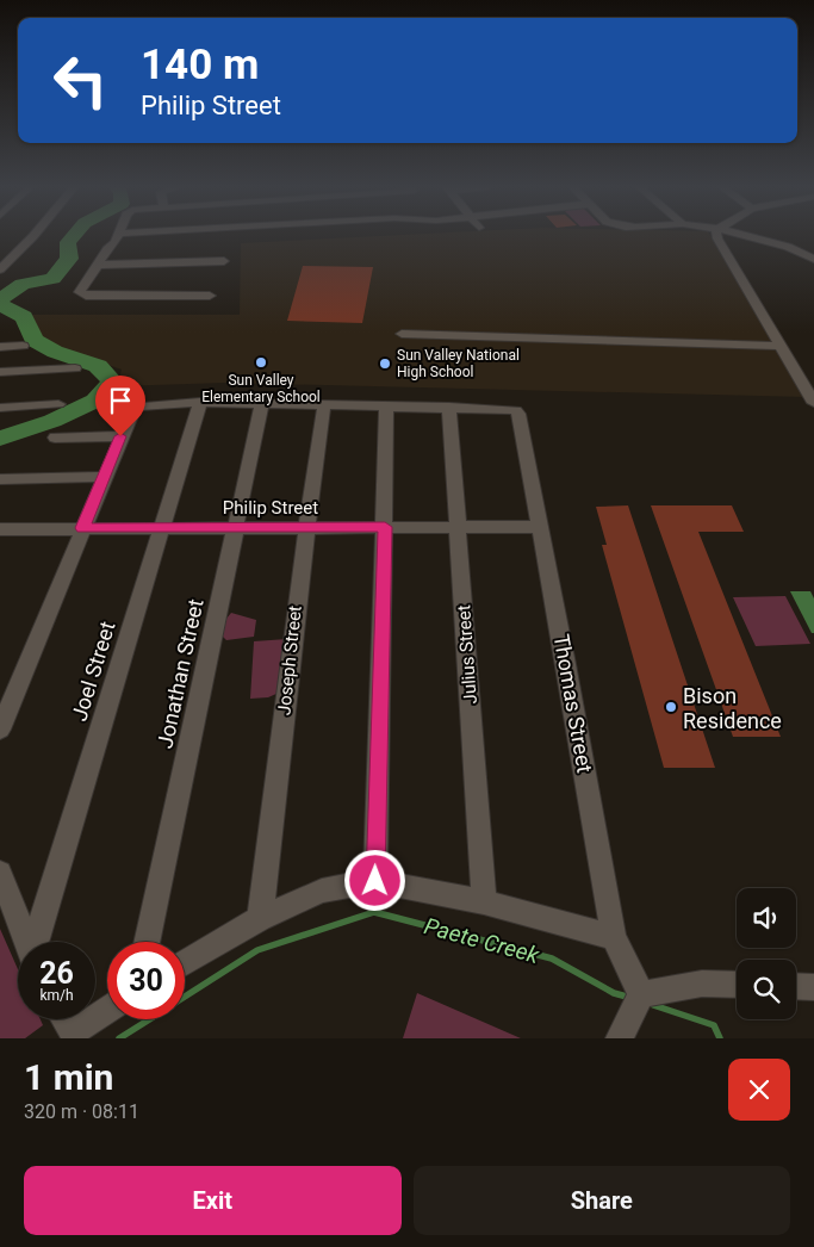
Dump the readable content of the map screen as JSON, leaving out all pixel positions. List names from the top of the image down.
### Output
{
  "streets": {
    "street": [
      "Philip Street",
      "Julius Street",
      "Joseph Street",
      "Joel Street",
      "Jonathan Street",
      "Thomas Street"
    ]
  },
  "crossings": [
    ["Philip Street", "Julius Street"],
    ["Philip Street", "Joseph Street"],
    ["Philip Street", "Joel Street"],
    ["Philip Street", "Jonathan Street"],
    ["Philip Street", "Thomas Street"],
    ["Julius Street", "Thomas Street"]
  ],
  "water": ["Paete Creek"],
  "places": ["Sun Valley Elementary School", "Sun Valley National High School", "Bison Residence"],
  "page": {
    "turn": ["140 m", "Philip Street"],
    "speed": "26 km/h",
    "limit": "30",
    "heading": ["1 min", "320 m · 08:11"],
    "buttons": ["Exit", "Share"]
  }
}
